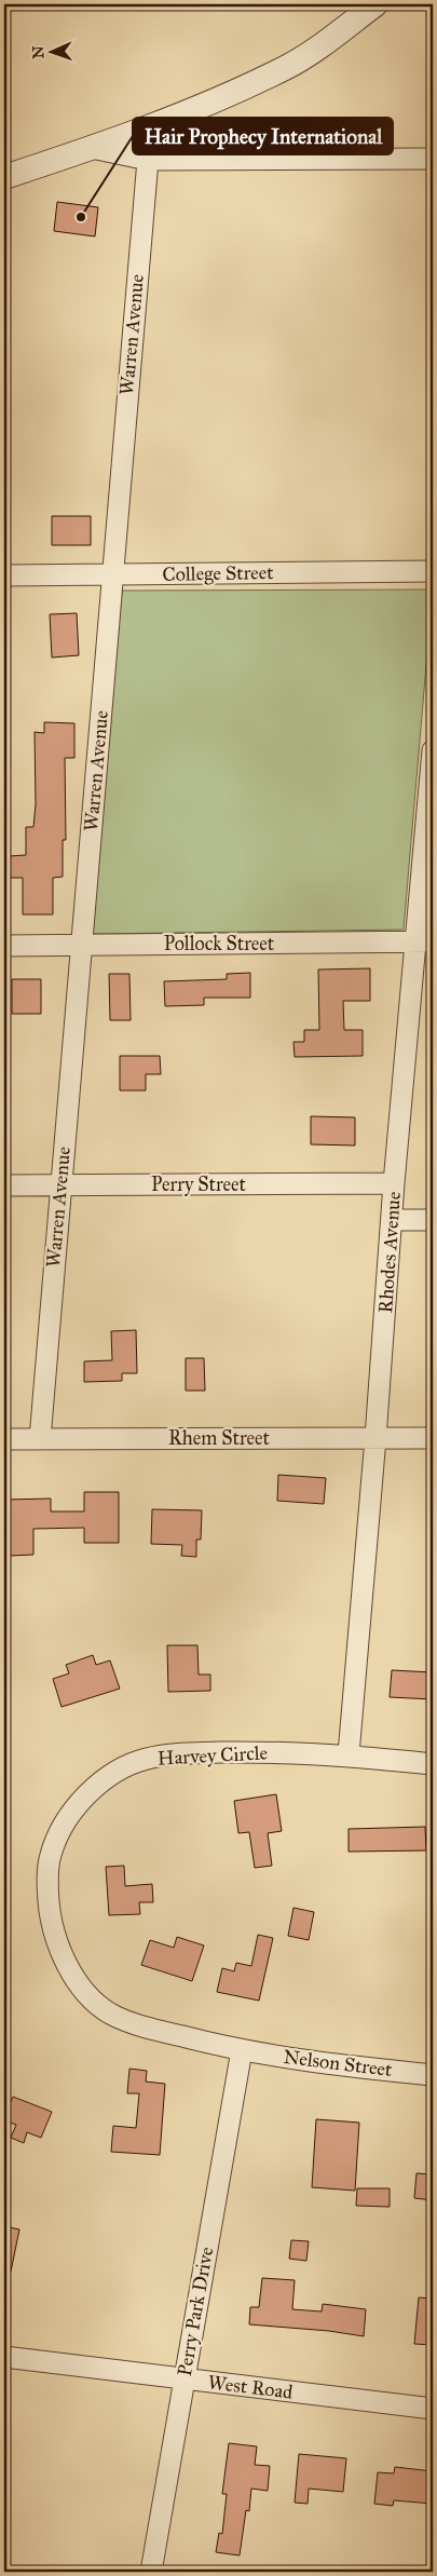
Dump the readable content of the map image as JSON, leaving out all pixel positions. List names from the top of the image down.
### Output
{
  "streets": {
    "street": [
      "Warren Avenue",
      "College Street",
      "Pollock Street",
      "Perry Street",
      "Rhodes Avenue",
      "Rhem Street",
      "Harvey Circle",
      "Nelson Street",
      "Perry Park Drive",
      "West Road"
    ]
  },
  "crossings": [
    ["Warren Avenue", "College Street"],
    ["Warren Avenue", "Pollock Street"],
    ["Warren Avenue", "Perry Street"],
    ["Warren Avenue", "Rhem Street"],
    ["Pollock Street", "Rhodes Avenue"],
    ["Perry Street", "Rhodes Avenue"],
    ["Rhodes Avenue", "Rhem Street"],
    ["Rhodes Avenue", "Harvey Circle"],
    ["Harvey Circle", "Nelson Street"],
    ["Harvey Circle", "Perry Park Drive"],
    ["Nelson Street", "Perry Park Drive"],
    ["Perry Park Drive", "West Road"]
  ],
  "places": ["Hair Prophecy International"],
  "north": "left"
}
